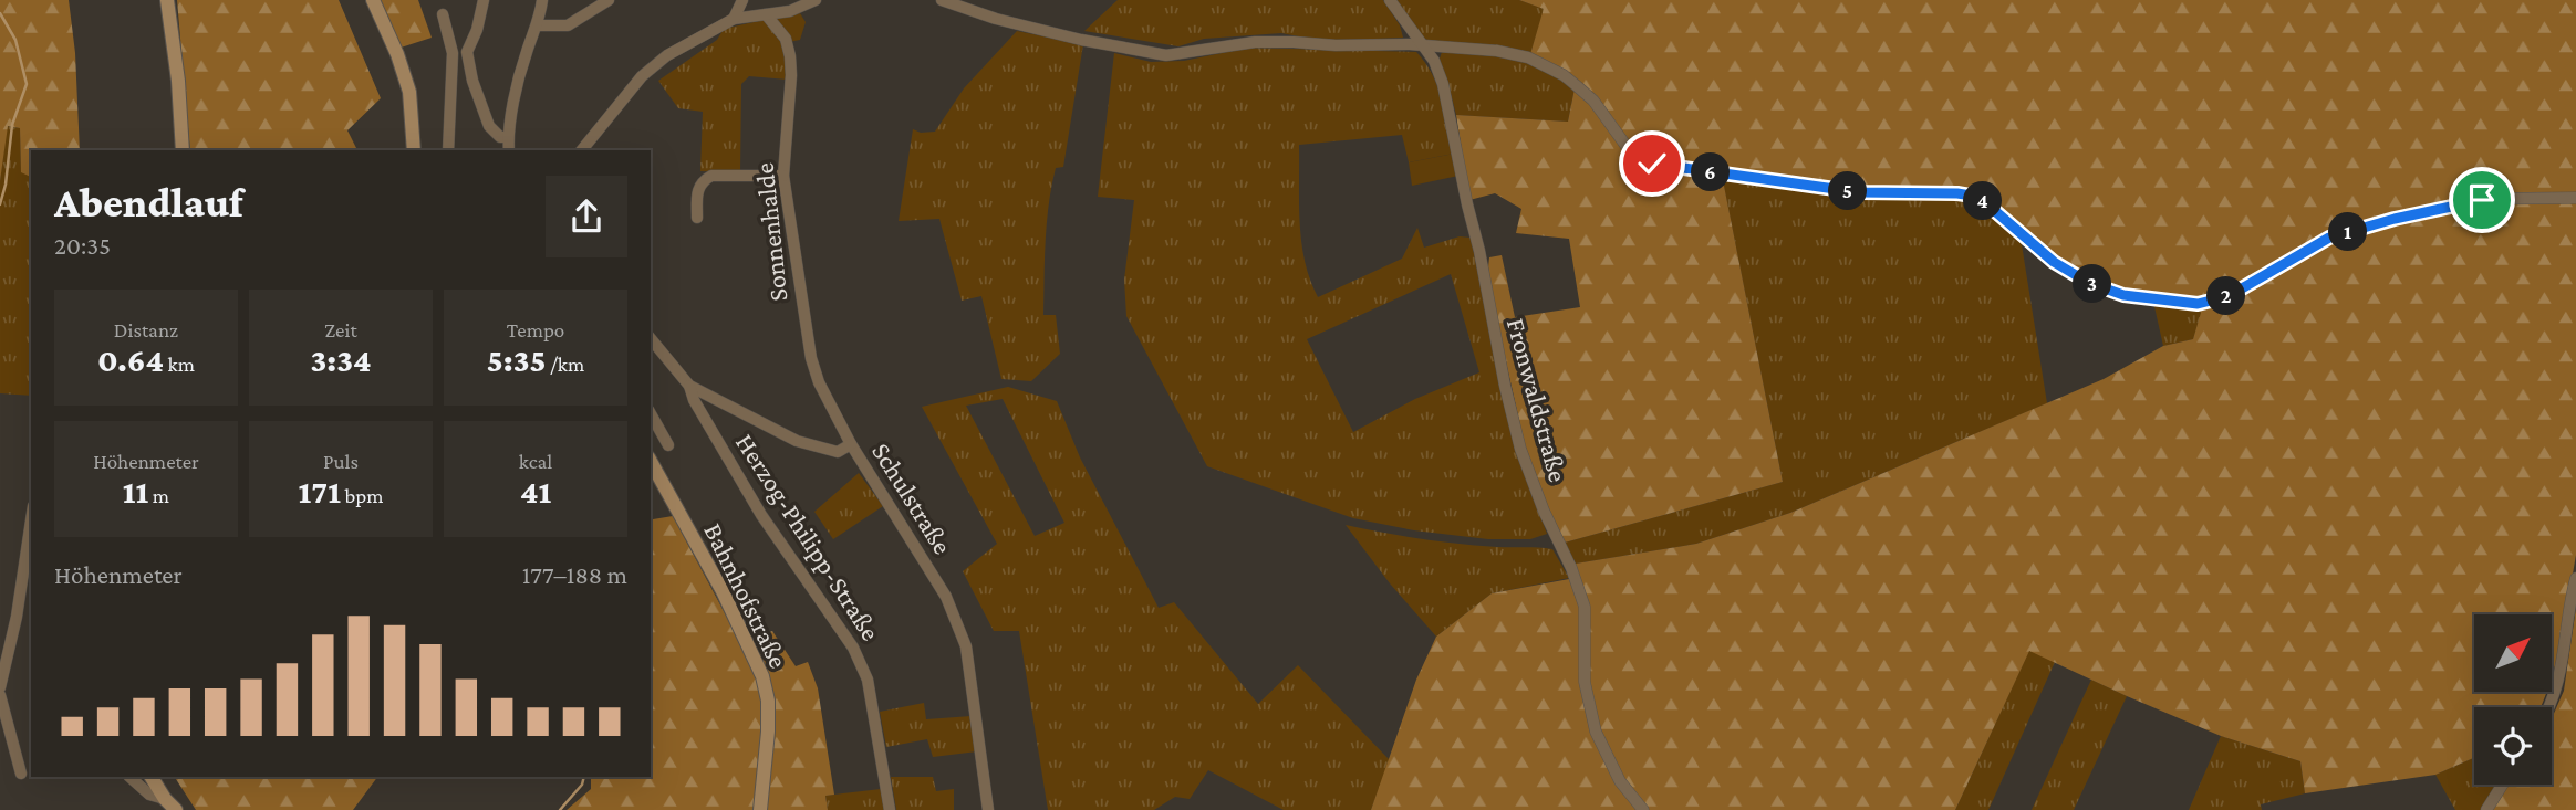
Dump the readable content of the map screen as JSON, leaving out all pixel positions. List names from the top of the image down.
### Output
{
  "streets": {
    "street": [
      "Sonnenhalde",
      "Fronwaldstraße",
      "Schulstraße",
      "Herzog-Philipp-Straße",
      "Bahnhofstraße"
    ]
  },
  "crossings": [
    ["Sonnenhalde", "Schulstraße"],
    ["Schulstraße", "Herzog-Philipp-Straße"]
  ],
  "north": "top right",
  "page": {
    "heading": ["Abendlauf", "20:35"],
    "pins": [
      "6",
      "5",
      "4",
      "1",
      "3",
      "2"
    ],
    "stats": [
      ["Distanz", "0.64 km"],
      ["Zeit", "3:34"],
      ["Tempo", "5:35 /km"],
      ["Höhenmeter", "11 m"],
      ["Puls", "171 bpm"],
      ["kcal", "41"]
    ],
    "chart": ["Höhenmeter", "177–188 m"]
  }
}
